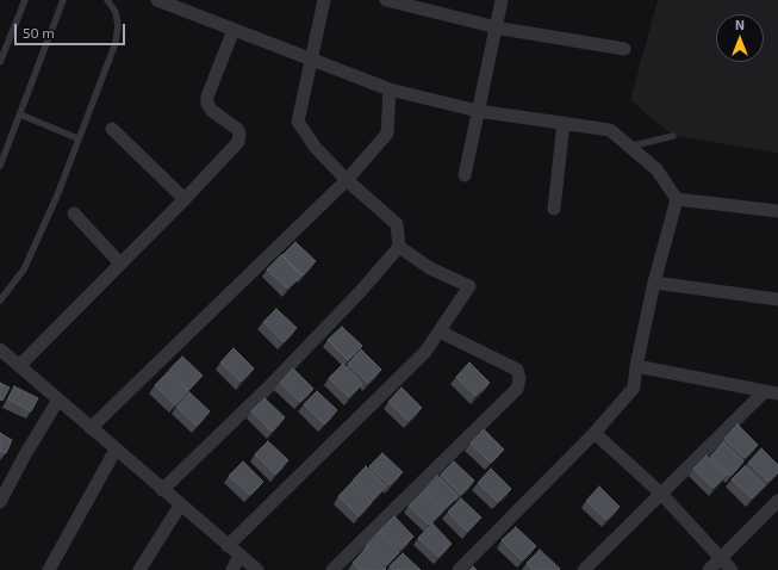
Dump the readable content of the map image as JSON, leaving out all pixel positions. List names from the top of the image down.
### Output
{
  "scale_bar": "50 m",
  "north": "top"
}
